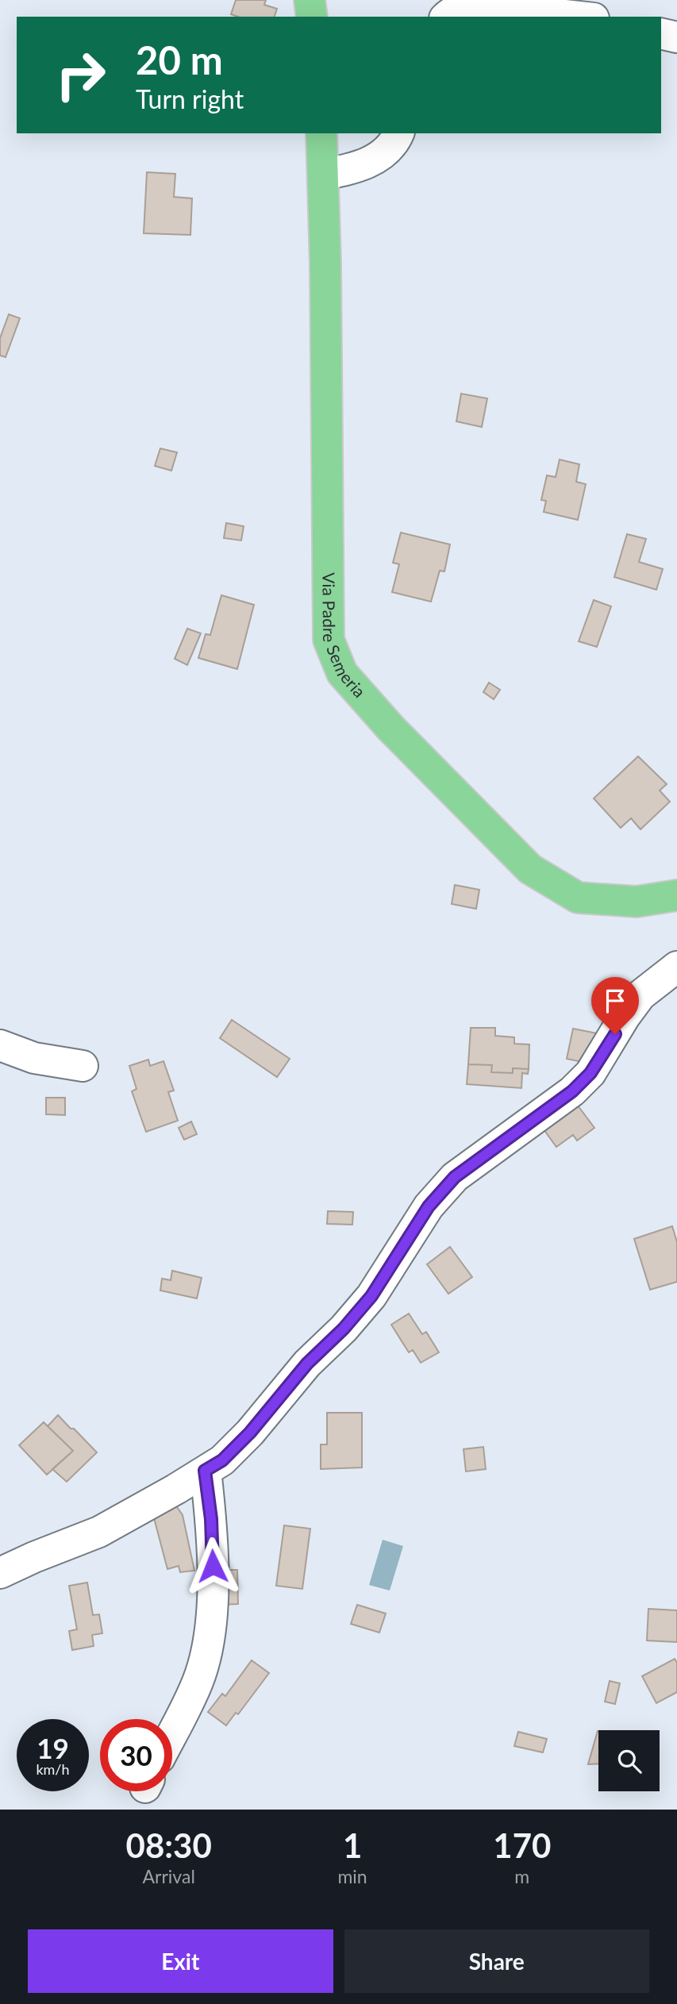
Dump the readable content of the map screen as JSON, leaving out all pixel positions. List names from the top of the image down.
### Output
{
  "streets": {
    "main road": ["Via Padre Semeria"]
  },
  "page": {
    "turn": ["20 m", "Turn right"],
    "speed": "19 km/h",
    "limit": "30",
    "eta": [
      "08:30",
      "Arrival",
      "1",
      "min",
      "170",
      "m"
    ],
    "buttons": ["Exit", "Share"]
  }
}
